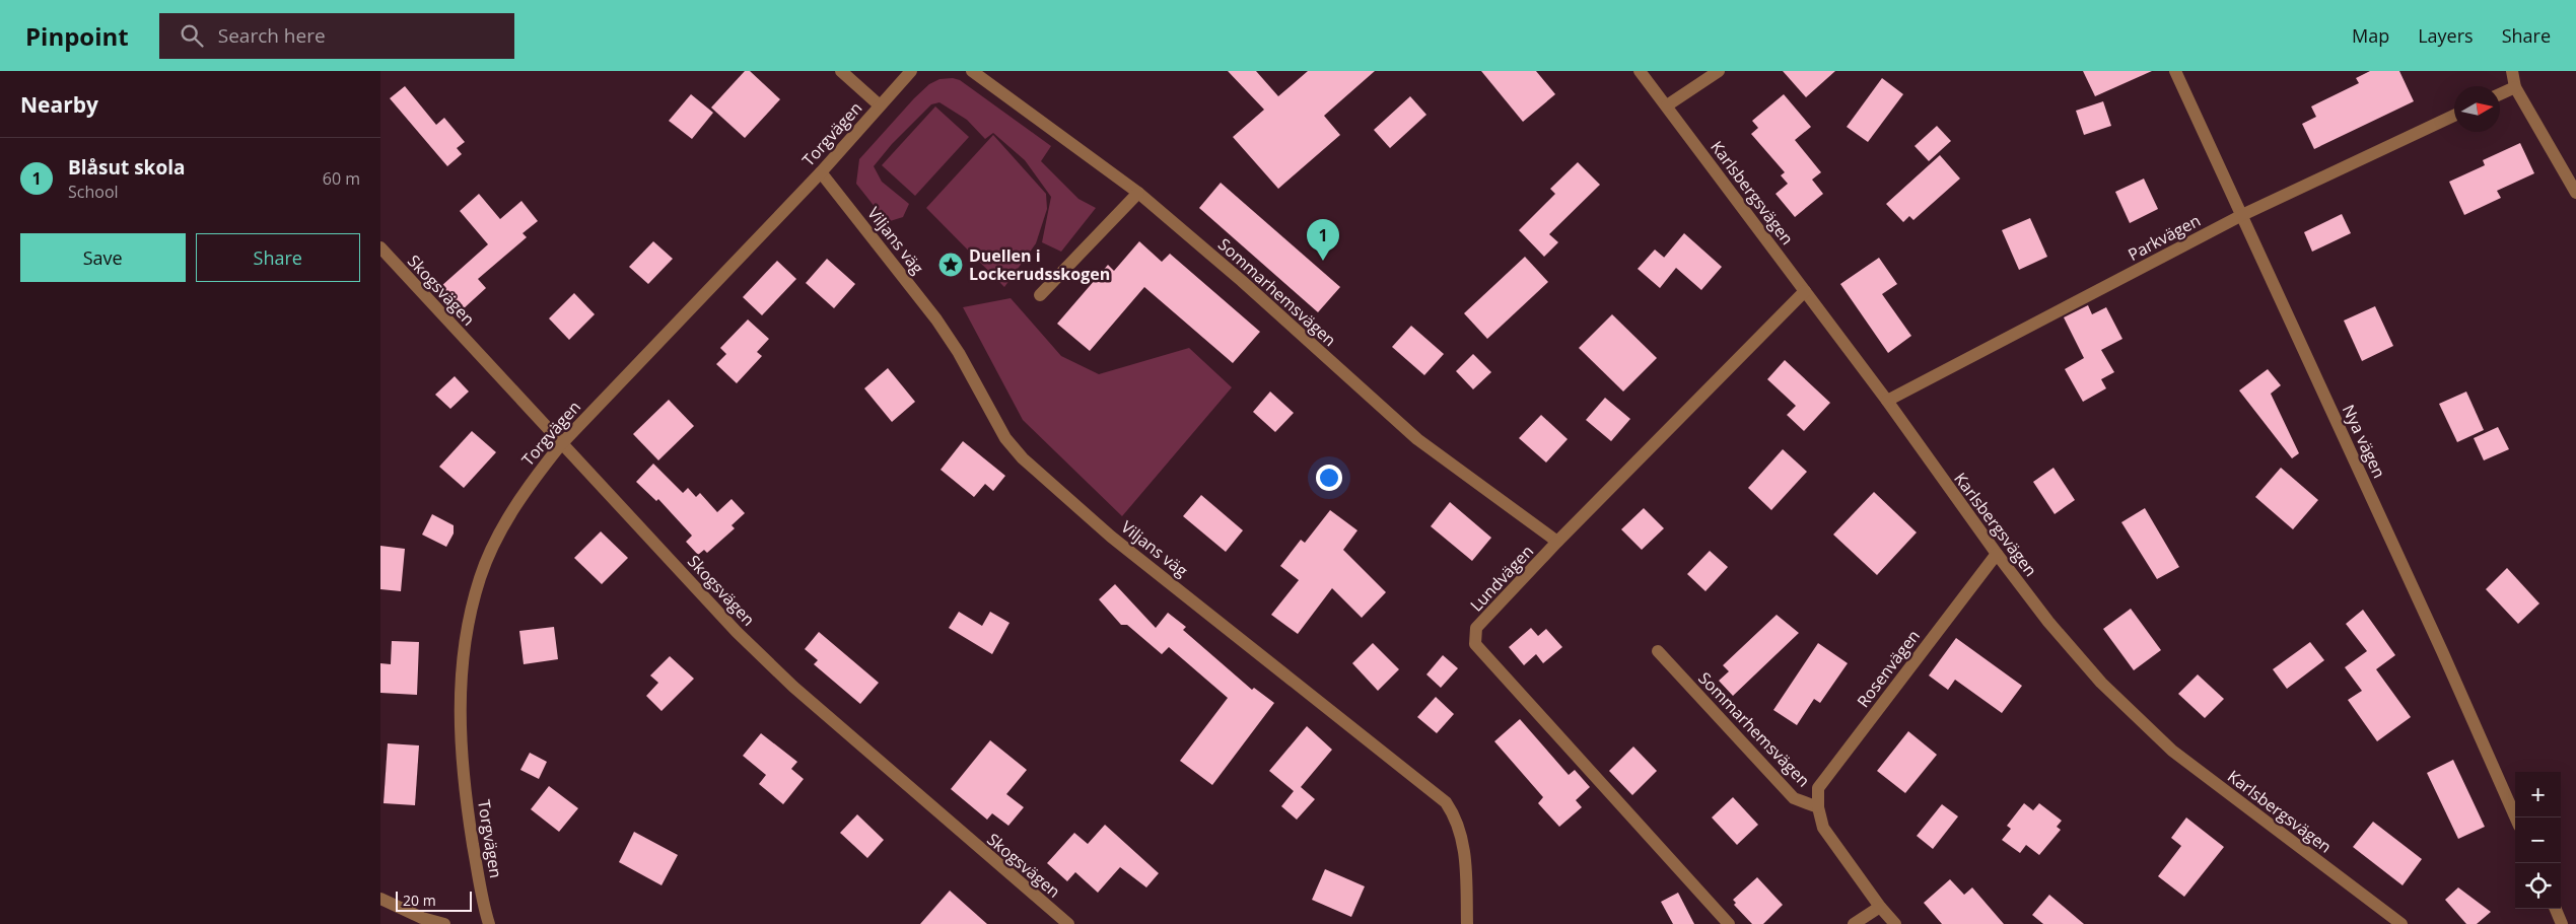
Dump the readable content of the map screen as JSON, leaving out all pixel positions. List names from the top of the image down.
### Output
{
  "streets": {
    "street": [
      "Torgvägen",
      "Karlsbergsvägen",
      "Parkvägen",
      "Viljans väg",
      "Skogsvägen",
      "Sommarhemsvägen",
      "Nya vägen",
      "Lundvägen",
      "Rosenvägen"
    ]
  },
  "crossings": [
    ["Torgvägen", "Viljans väg"],
    ["Torgvägen", "Skogsvägen"],
    ["Karlsbergsvägen", "Parkvägen"],
    ["Karlsbergsvägen", "Lundvägen"],
    ["Karlsbergsvägen", "Rosenvägen"],
    ["Parkvägen", "Nya vägen"],
    ["Sommarhemsvägen", "Lundvägen"],
    ["Sommarhemsvägen", "Rosenvägen"]
  ],
  "places": {
    "place": ["Duellen i Lockerudsskogen"]
  },
  "scale_bar": "20 m",
  "north": "right",
  "page": {
    "header": "Pinpoint",
    "search": "Search here",
    "nav": ["Map", "Layers", "Share"],
    "heading": "Nearby",
    "list": [
      {
        "mark": "1",
        "name": "Blåsut skola",
        "note": "School",
        "value": "60 m"
      }
    ],
    "buttons": ["Save", "Share"],
    "pins": "1",
    "map_buttons": ["+", "−"],
    "scale": "20 m"
  }
}
